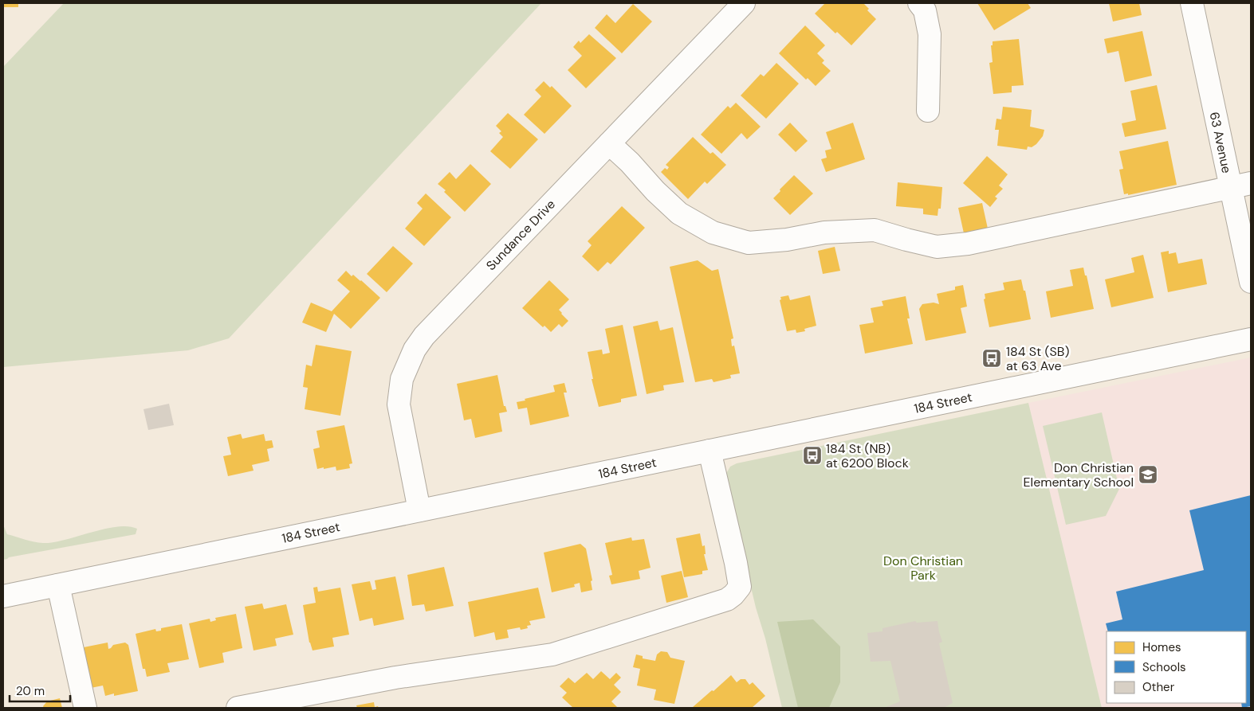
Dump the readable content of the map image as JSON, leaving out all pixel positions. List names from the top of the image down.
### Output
{
  "streets": {
    "main road": ["63 Avenue", "Sundance Drive", "184 Street"]
  },
  "crossings": [
    ["Sundance Drive", "184 Street"]
  ],
  "parks": ["Don Christian Park"],
  "places": {
    "bus stop": ["184 St (SB) at 63 Ave", "184 St (NB) at 6200 Block"],
    "school or university": ["Don Christian Elementary School"]
  },
  "legend": ["Homes", "Schools", "Other"],
  "scale_bar": "20 m"
}
